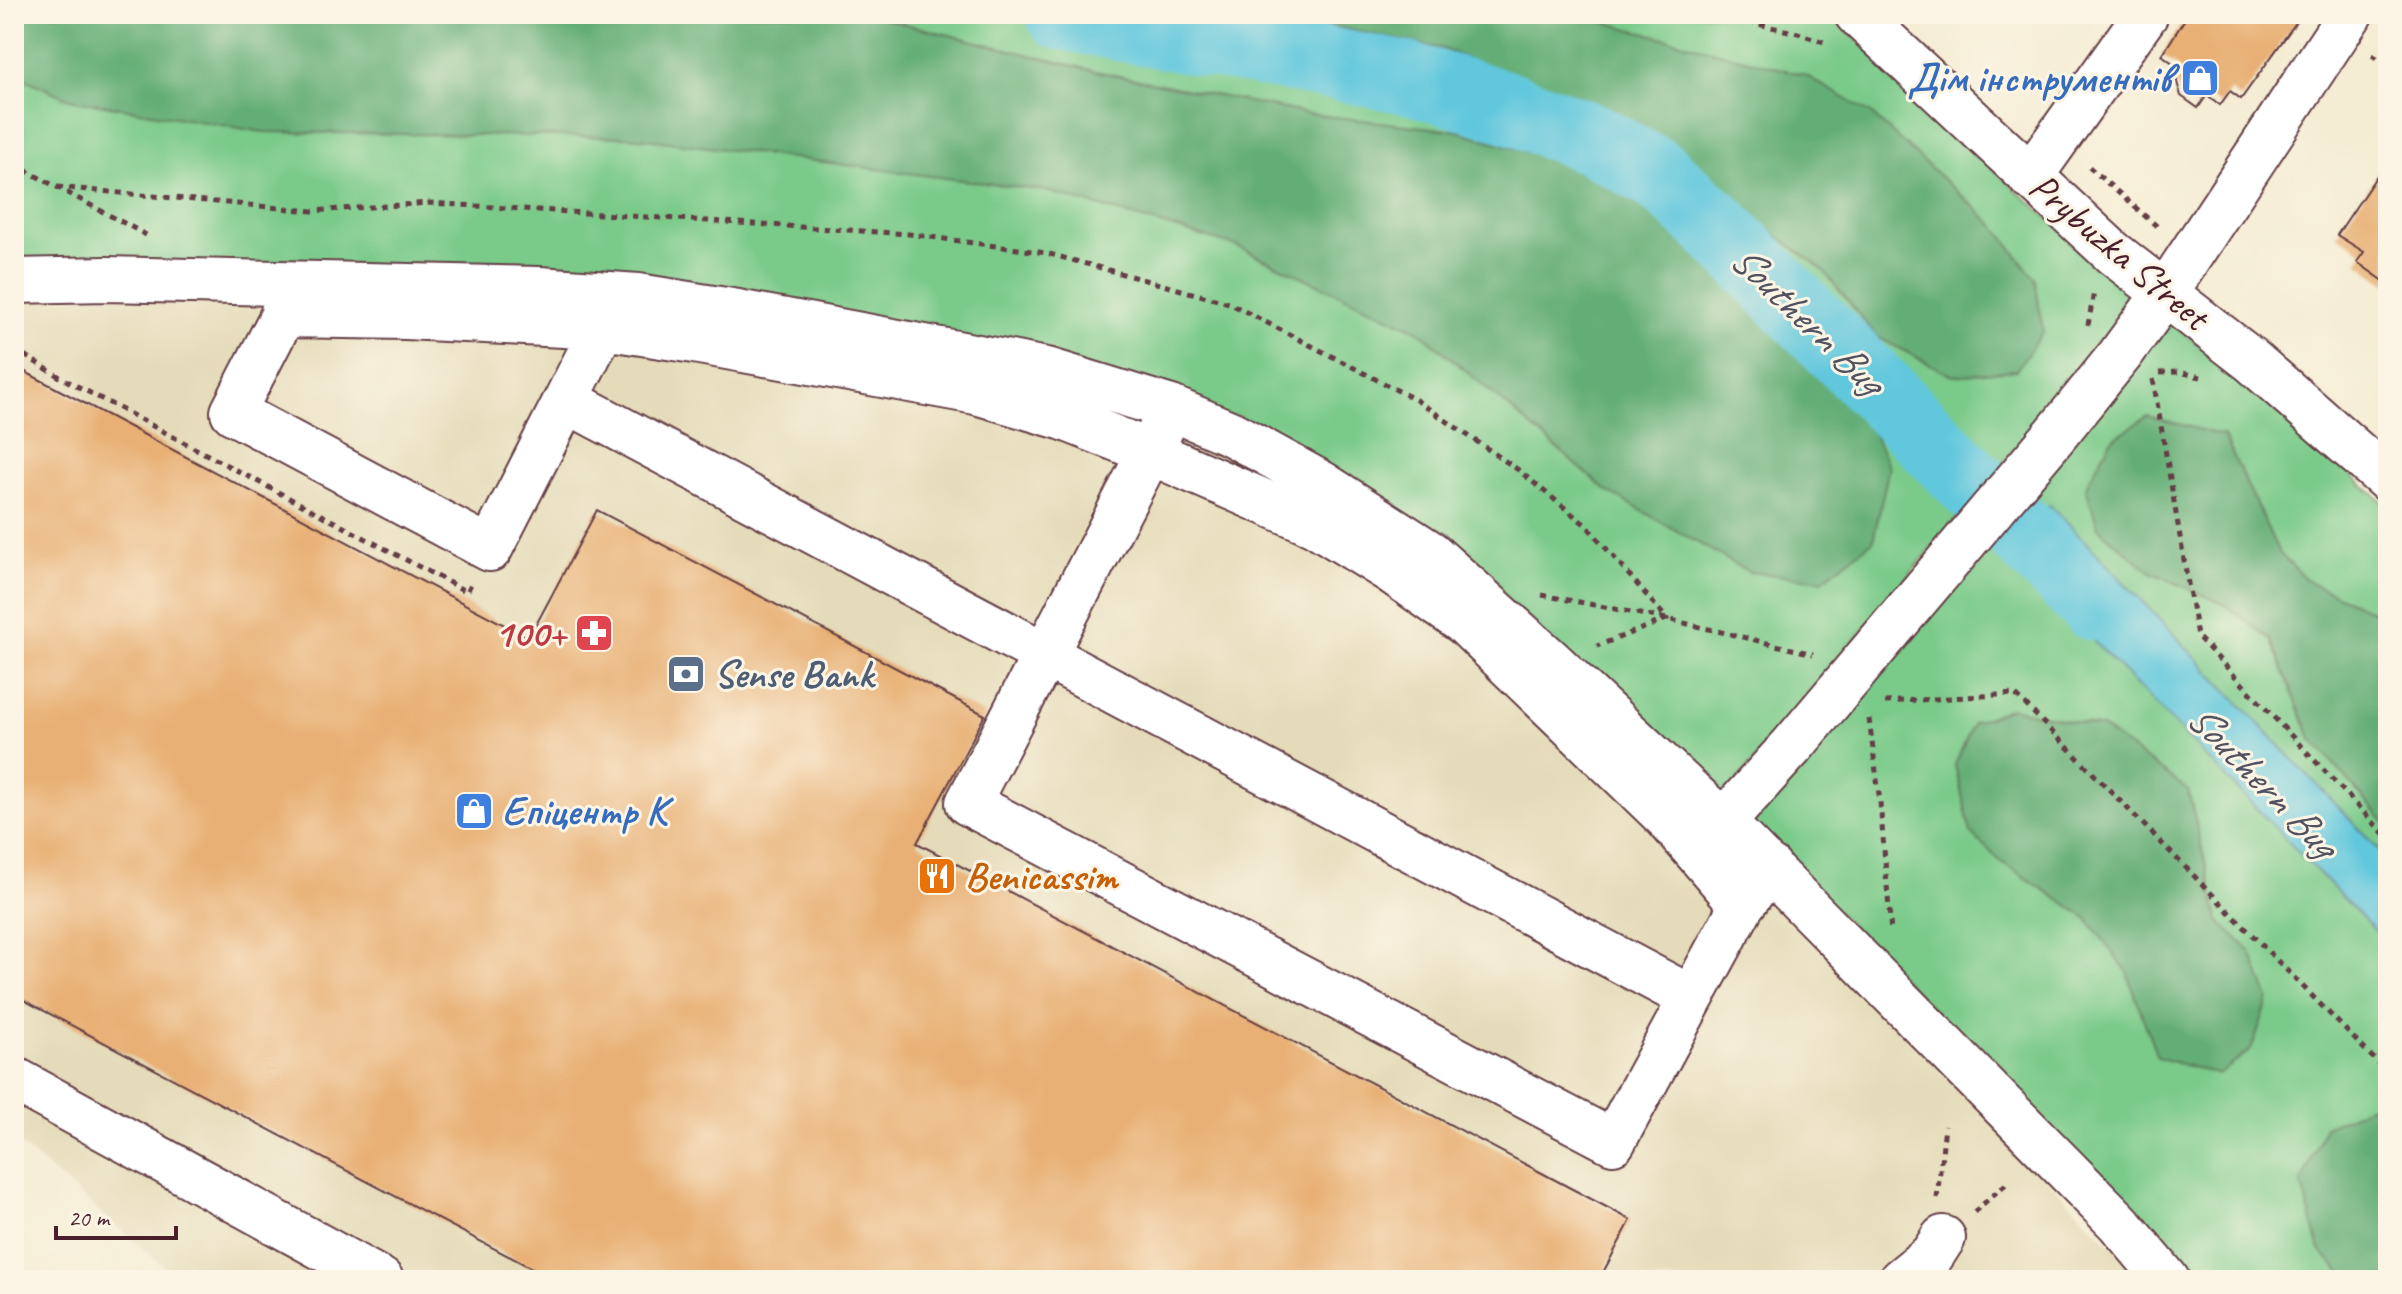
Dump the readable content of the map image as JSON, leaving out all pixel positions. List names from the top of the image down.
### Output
{
  "streets": {
    "street": ["Prybuzka Street"]
  },
  "water": ["Southern Bug"],
  "places": {
    "shop": ["Дім інструментів", "Епіцентр К"],
    "pharmacy": ["100+"],
    "bank": ["Sense Bank"],
    "restaurant": ["Benicassim"]
  },
  "scale_bar": "20 m"
}
